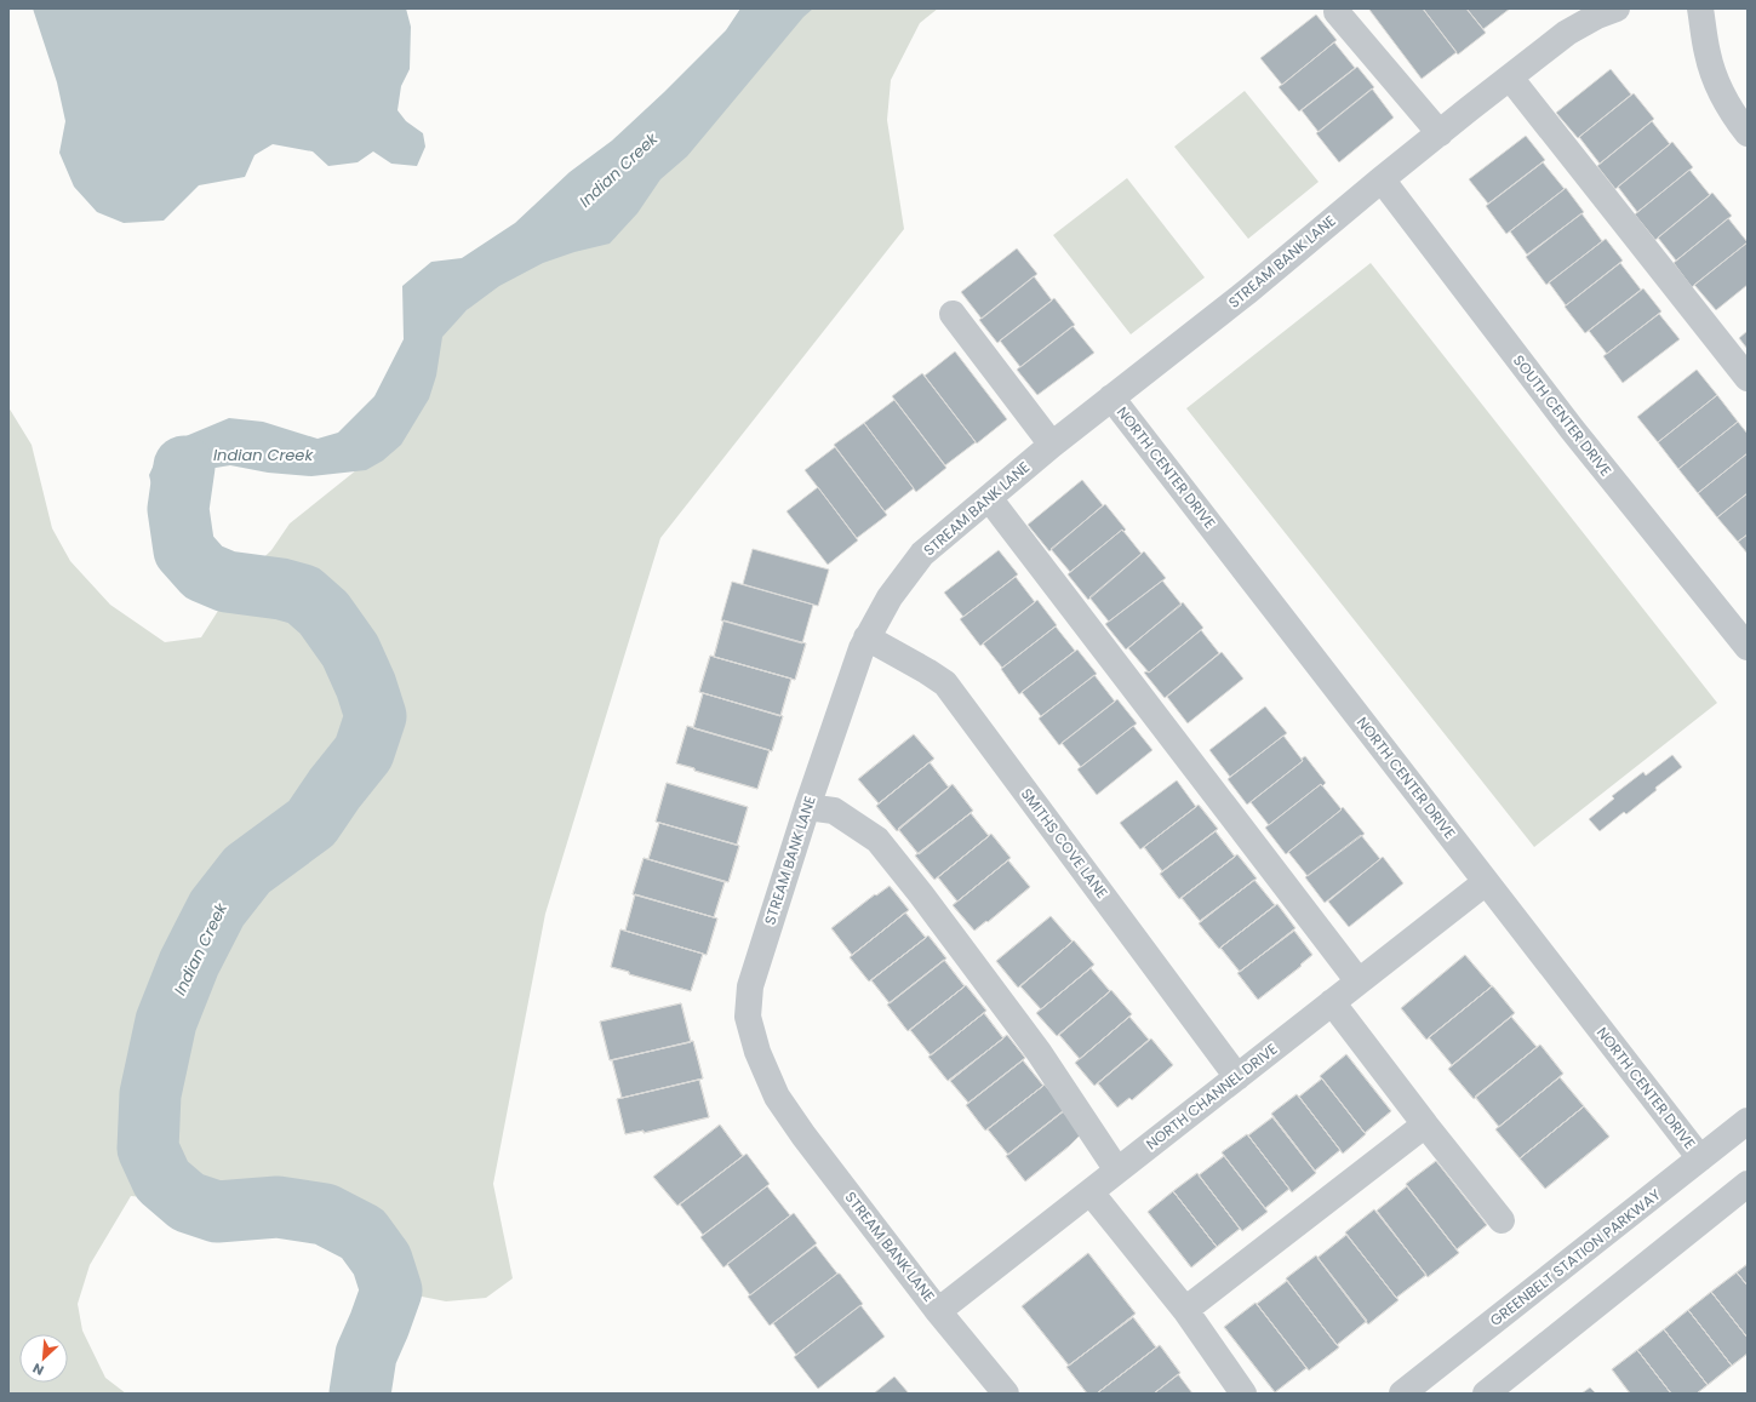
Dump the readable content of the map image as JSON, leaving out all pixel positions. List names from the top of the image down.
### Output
{
  "streets": {
    "street": [
      "STREAM BANK LANE",
      "SOUTH CENTER DRIVE",
      "NORTH CENTER DRIVE",
      "SMITHS COVE LANE",
      "NORTH CHANNEL DRIVE",
      "GREENBELT STATION PARKWAY"
    ]
  },
  "crossings": [
    ["STREAM BANK LANE", "SOUTH CENTER DRIVE"],
    ["STREAM BANK LANE", "NORTH CENTER DRIVE"],
    ["STREAM BANK LANE", "SMITHS COVE LANE"],
    ["STREAM BANK LANE", "NORTH CHANNEL DRIVE"],
    ["NORTH CENTER DRIVE", "NORTH CHANNEL DRIVE"],
    ["NORTH CENTER DRIVE", "GREENBELT STATION PARKWAY"],
    ["SMITHS COVE LANE", "NORTH CHANNEL DRIVE"]
  ],
  "water": ["Indian Creek"],
  "north": "bottom left"
}
